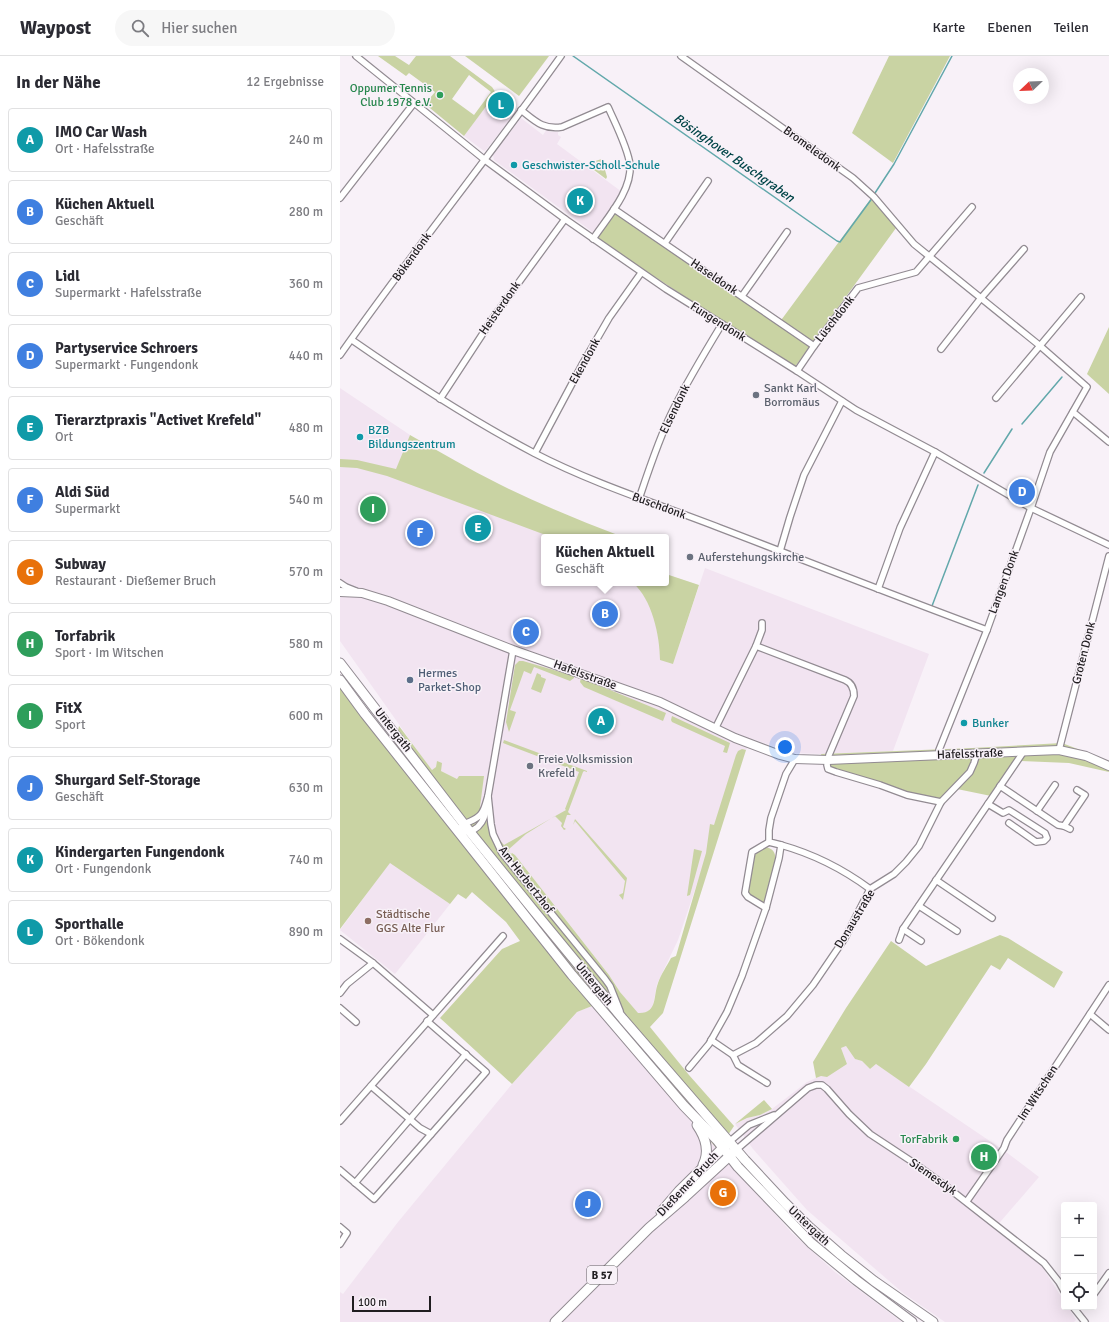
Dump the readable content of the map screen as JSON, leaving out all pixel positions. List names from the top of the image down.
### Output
{
  "streets": {
    "main road": [
      "Hafelsstraße",
      "Untergath",
      "Dießemer Bruch",
      "B 57"
    ],
    "street": [
      "Bromeledonk",
      "Bökendonk",
      "Haseldonk",
      "Heisterdonk",
      "Lüschdonk",
      "Fungendonk",
      "Ekendonk",
      "Elsendonk",
      "Buschdonk",
      "Langen Donk",
      "Groten Donk",
      "Am Herbertzhof",
      "Donaustraße",
      "Im Witschen",
      "Siemesdyk"
    ]
  },
  "crossings": [
    ["Bromeledonk", "Lüschdonk"],
    ["Bromeledonk", "Langen Donk"],
    ["Bökendonk", "Fungendonk"],
    ["Bökendonk", "Buschdonk"],
    ["Haseldonk", "Lüschdonk"],
    ["Heisterdonk", "Fungendonk"],
    ["Heisterdonk", "Buschdonk"],
    ["Lüschdonk", "Fungendonk"],
    ["Lüschdonk", "Langen Donk"],
    ["Fungendonk", "Ekendonk"],
    ["Fungendonk", "Elsendonk"],
    ["Fungendonk", "Langen Donk"],
    ["Ekendonk", "Buschdonk"],
    ["Elsendonk", "Buschdonk"],
    ["Buschdonk", "Langen Donk"],
    ["Langen Donk", "Hafelsstraße"],
    ["Groten Donk", "Hafelsstraße"],
    ["Hafelsstraße", "Am Herbertzhof"],
    ["Hafelsstraße", "Donaustraße"],
    ["Untergath", "Am Herbertzhof"],
    ["Untergath", "Siemesdyk"],
    ["Untergath", "Dießemer Bruch"],
    ["Im Witschen", "Siemesdyk"],
    ["Siemesdyk", "Dießemer Bruch"]
  ],
  "water": ["Bösinghover Buschgraben"],
  "places": [
    "Oppumer Tennis Club 1978 e.V.",
    "Geschwister-Scholl-Schule",
    "Sankt Karl Borromäus",
    "BZB Bildungszentrum",
    "Auferstehungskirche",
    "Hermes Parket-Shop",
    "Bunker",
    "Freie Volksmission Krefeld",
    "Städtische GGS Alte Flur",
    "TorFabrik"
  ],
  "scale_bar": "100 m",
  "north": "bottom left",
  "page": {
    "header": "Waypost",
    "search": "Hier suchen",
    "nav": ["Karte", "Ebenen", "Teilen"],
    "heading": ["In der Nähe", "12 Ergebnisse"],
    "pins": [
      "L",
      "K",
      "D",
      "I",
      "E",
      "F",
      "B",
      "C",
      "A",
      "H",
      "G",
      "J"
    ],
    "list": [
      {
        "mark": "A",
        "name": "IMO Car Wash",
        "note": "Ort · Hafelsstraße",
        "value": "240 m"
      },
      {
        "mark": "B",
        "name": "Küchen Aktuell",
        "note": "Geschäft",
        "value": "280 m"
      },
      {
        "mark": "C",
        "name": "Lidl",
        "note": "Supermarkt · Hafelsstraße",
        "value": "360 m"
      },
      {
        "mark": "D",
        "name": "Partyservice Schroers",
        "note": "Supermarkt · Fungendonk",
        "value": "440 m"
      },
      {
        "mark": "E",
        "name": "Tierarztpraxis \"Activet Krefeld\"",
        "note": "Ort",
        "value": "480 m"
      },
      {
        "mark": "F",
        "name": "Aldi Süd",
        "note": "Supermarkt",
        "value": "540 m"
      },
      {
        "mark": "G",
        "name": "Subway",
        "note": "Restaurant · Dießemer Bruch",
        "value": "570 m"
      },
      {
        "mark": "H",
        "name": "Torfabrik",
        "note": "Sport · Im Witschen",
        "value": "580 m"
      },
      {
        "mark": "I",
        "name": "FitX",
        "note": "Sport",
        "value": "600 m"
      },
      {
        "mark": "J",
        "name": "Shurgard Self-Storage",
        "note": "Geschäft",
        "value": "630 m"
      },
      {
        "mark": "K",
        "name": "Kindergarten Fungendonk",
        "note": "Ort · Fungendonk",
        "value": "740 m"
      },
      {
        "mark": "L",
        "name": "Sporthalle",
        "note": "Ort · Bökendonk",
        "value": "890 m"
      }
    ],
    "popup": ["Küchen Aktuell", "Geschäft"],
    "map_buttons": ["+", "−"],
    "scale": "100 m"
  }
}
